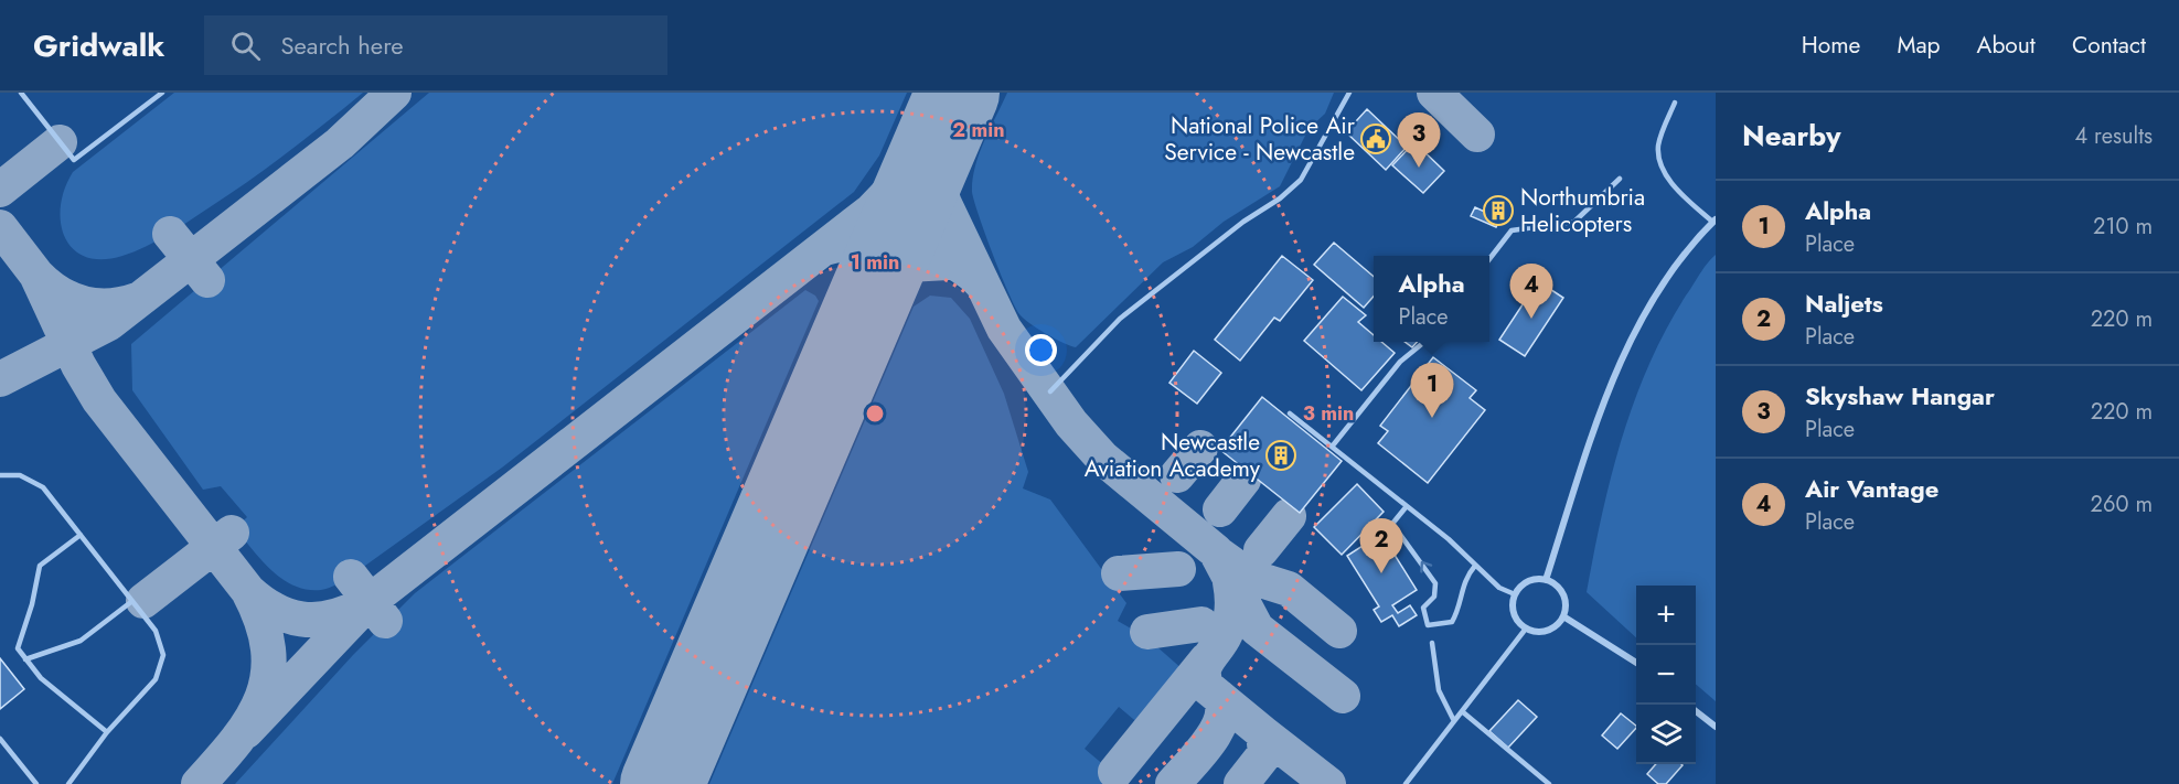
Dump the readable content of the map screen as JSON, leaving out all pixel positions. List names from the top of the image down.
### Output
{
  "places": {
    "public building": ["National Police Air Service - Newcastle"],
    "building": ["Northumbria Helicopters", "Newcastle Aviation Academy"]
  },
  "page": {
    "header": "Gridwalk",
    "search": "Search here",
    "nav": [
      "Home",
      "Map",
      "About",
      "Contact"
    ],
    "heading": ["Nearby", "4 results"],
    "pins": [
      "3",
      "4",
      "1",
      "2"
    ],
    "list": [
      {
        "mark": "1",
        "name": "Alpha",
        "note": "Place",
        "value": "210 m"
      },
      {
        "mark": "2",
        "name": "Naljets",
        "note": "Place",
        "value": "220 m"
      },
      {
        "mark": "3",
        "name": "Skyshaw Hangar",
        "note": "Place",
        "value": "220 m"
      },
      {
        "mark": "4",
        "name": "Air Vantage",
        "note": "Place",
        "value": "260 m"
      }
    ],
    "popup": ["Alpha", "Place"],
    "map_buttons": ["+", "−"]
  },
  "rings": ["2 min", "1 min", "3 min"]
}
